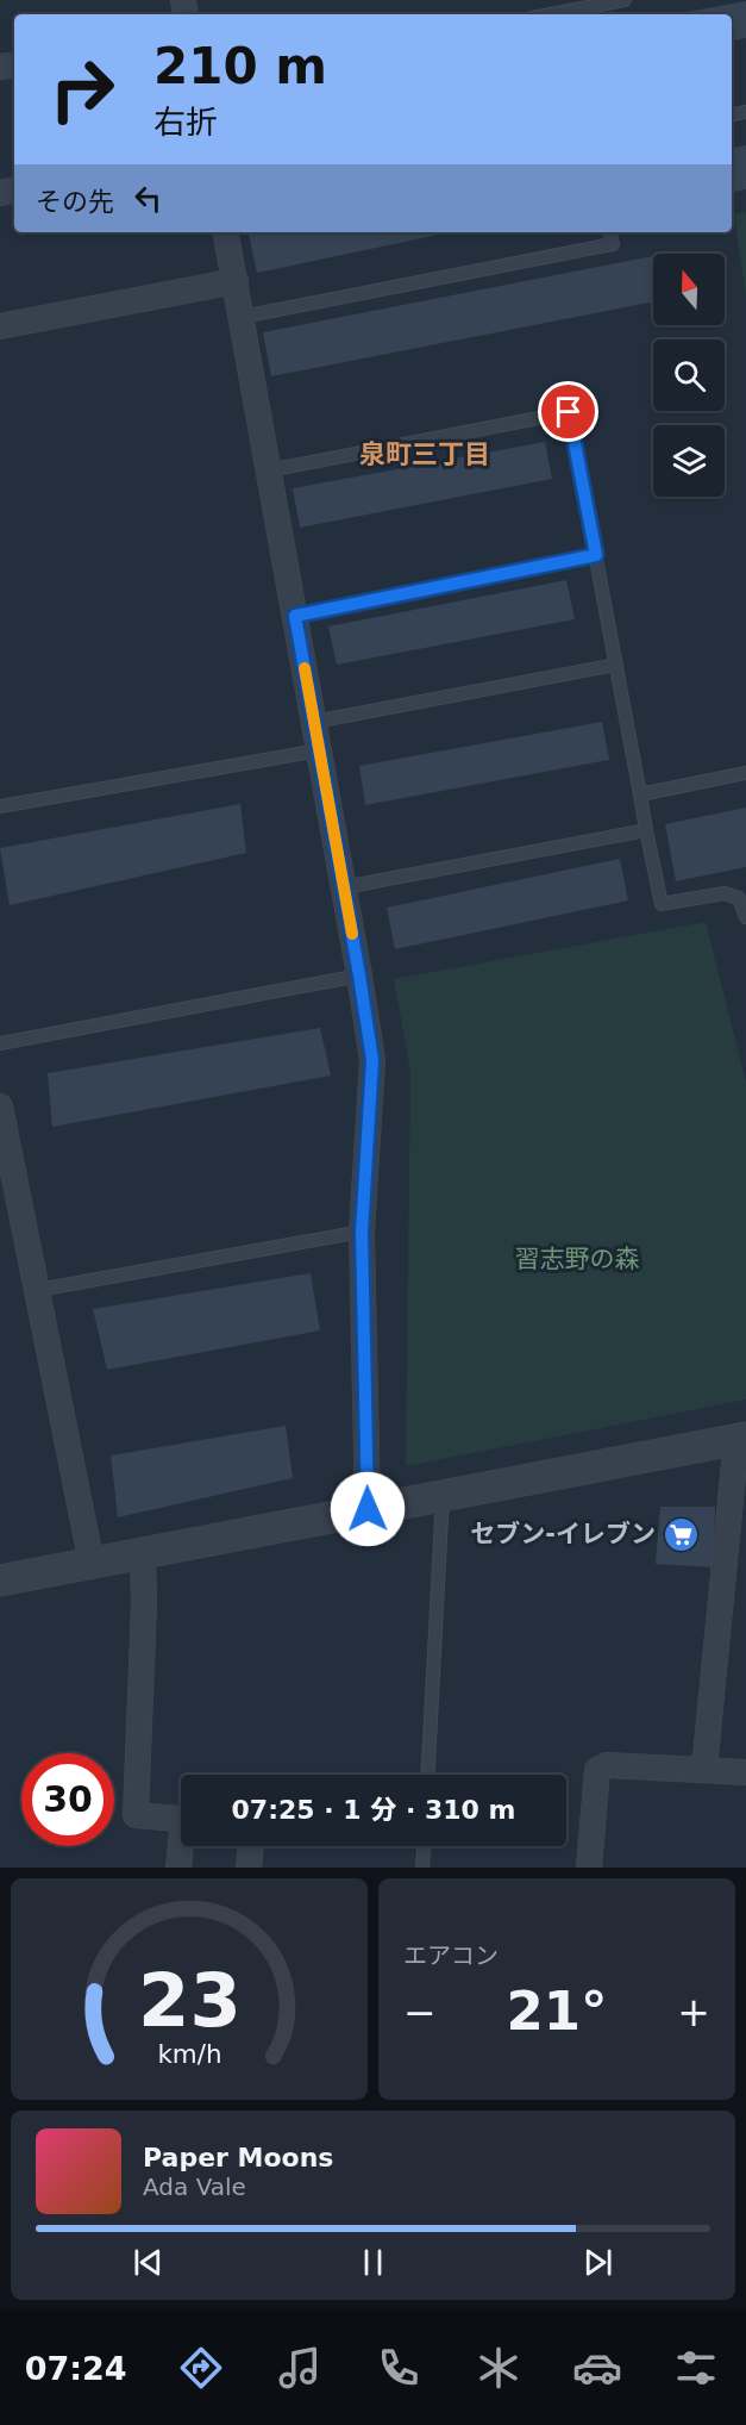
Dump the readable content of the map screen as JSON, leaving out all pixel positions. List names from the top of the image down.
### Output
{
  "districts": ["泉町三丁目"],
  "parks": ["習志野の森"],
  "places": {
    "supermarket": ["セブン-イレブン"]
  },
  "north": "top",
  "page": {
    "turn": ["210 m", "右折"],
    "then": "その先",
    "limit": "30",
    "trip": "07:25 · 1 分 · 310 m",
    "tile": "エアコン",
    "heat": ["−", "21°", "+"],
    "song": ["Paper Moons", "Ada Vale"],
    "tabs": "07:24",
    "gauge": ["23", "km/h"]
  }
}
